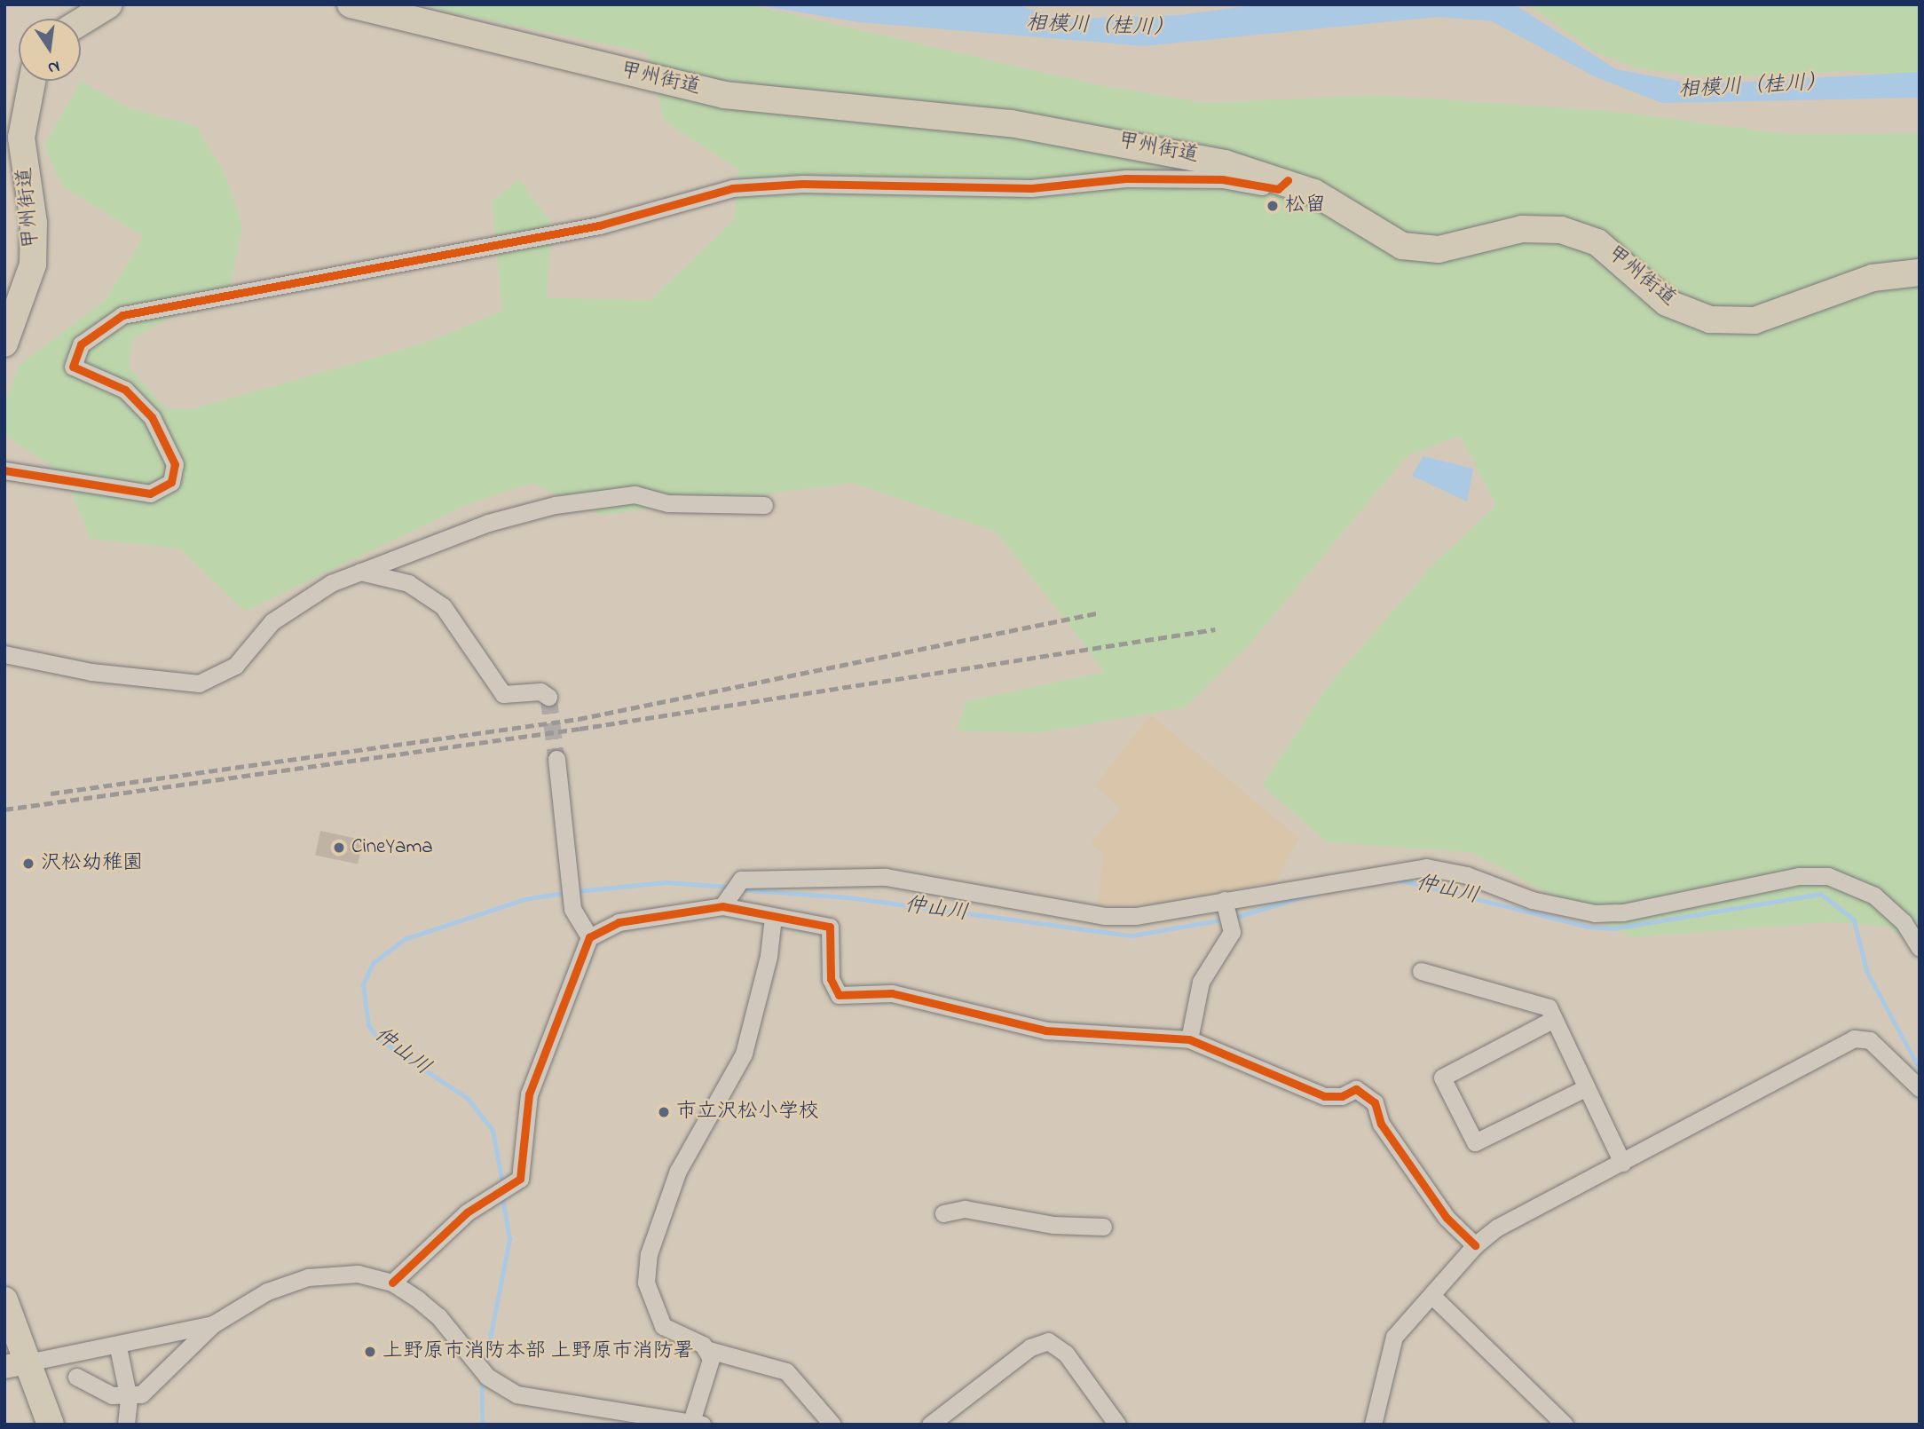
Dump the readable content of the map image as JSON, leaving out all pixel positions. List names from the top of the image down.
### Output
{
  "streets": {
    "highway": ["甲州街道"]
  },
  "water": ["相模川（桂川）", "仲山川"],
  "places": [
    "松留",
    "CineYama",
    "沢松幼稚園",
    "市立沢松小学校",
    "上野原市消防本部 上野原市消防署"
  ],
  "north": "bottom"
}
